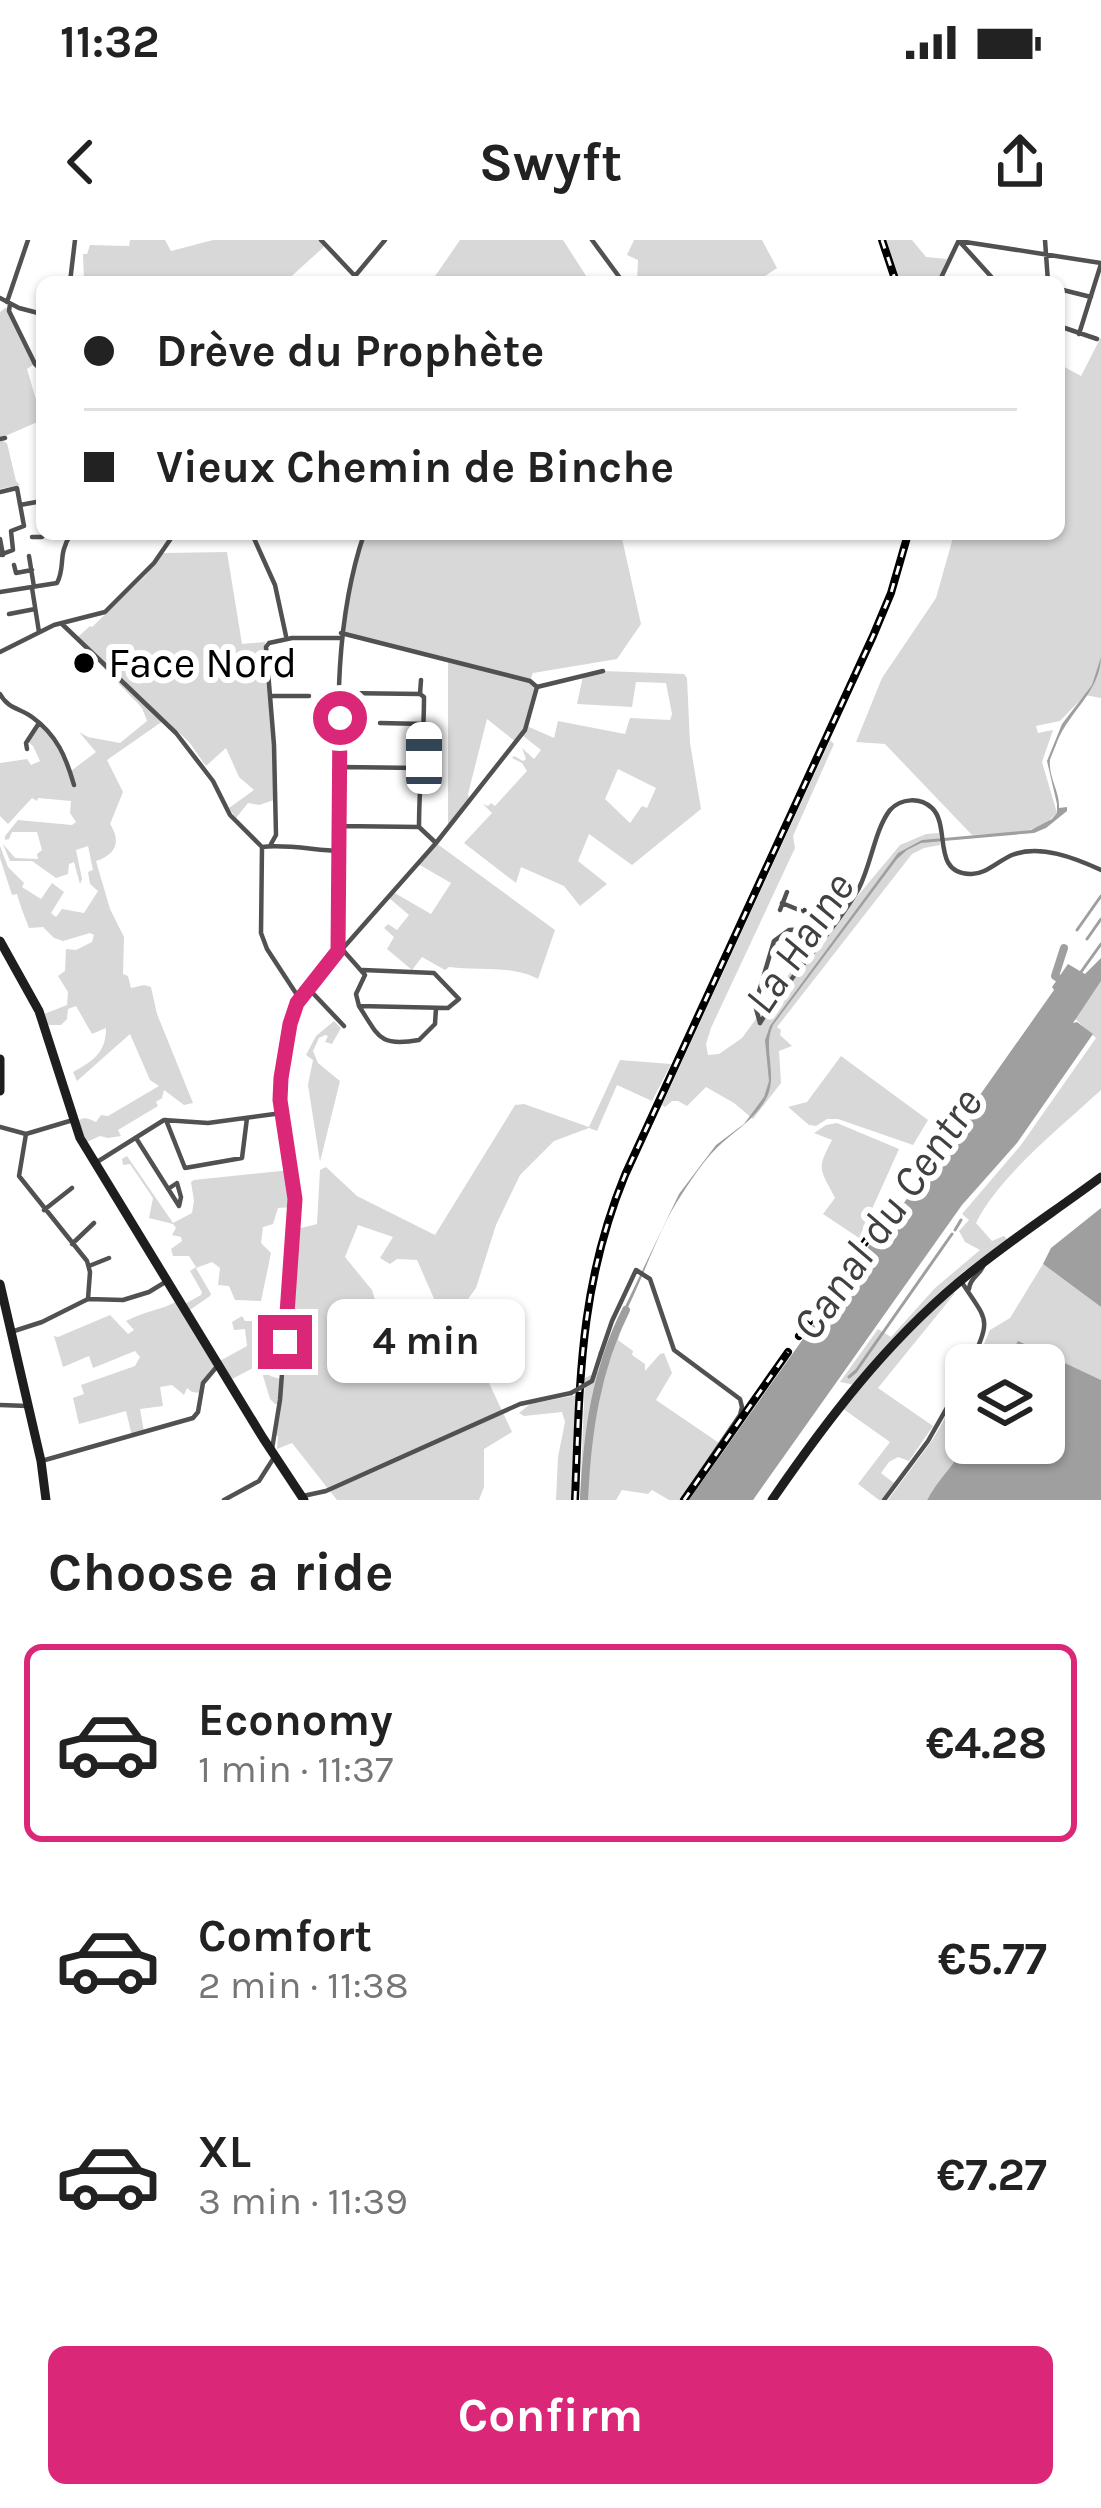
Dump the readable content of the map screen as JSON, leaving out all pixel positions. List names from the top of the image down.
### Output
{
  "water": ["La Haine", "Canal du Centre"],
  "places": ["Face Nord"],
  "page": {
    "status": "11:32",
    "header": "Swyft",
    "banner": ["Drève du Prophète", "Vieux Chemin de Binche"],
    "bubble": "4 min",
    "heading": "Choose a ride",
    "list": [
      {
        "name": "Economy",
        "note": "1 min · 11:37",
        "value": "€4.28"
      },
      {
        "name": "Comfort",
        "note": "2 min · 11:38",
        "value": "€5.77"
      },
      {
        "name": "XL",
        "note": "3 min · 11:39",
        "value": "€7.27"
      }
    ],
    "buttons": "Confirm"
  }
}
